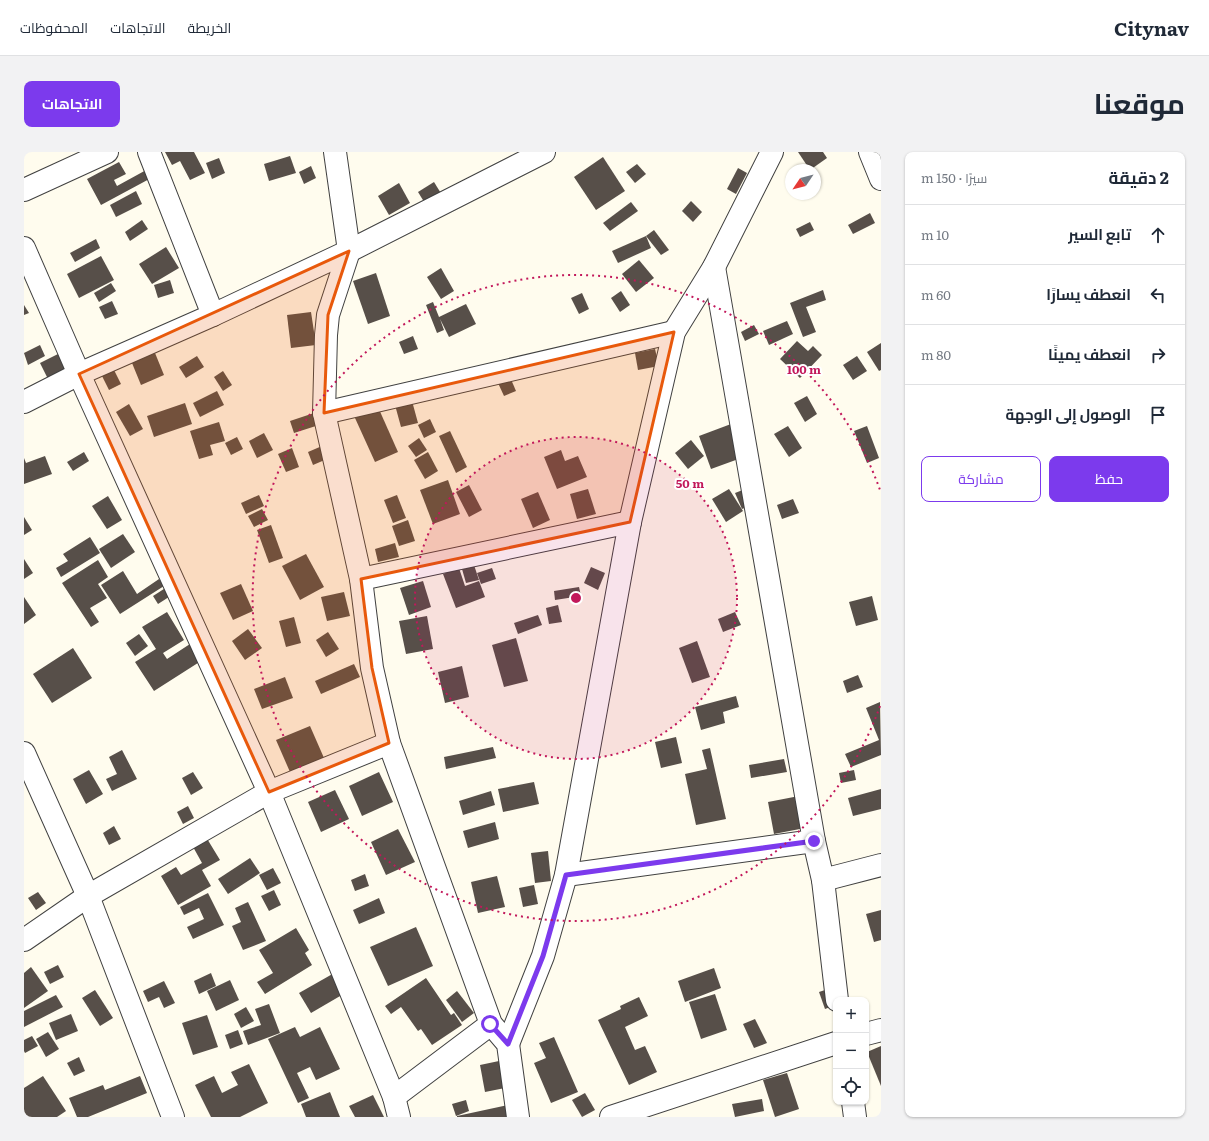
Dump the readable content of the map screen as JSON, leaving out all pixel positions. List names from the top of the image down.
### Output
{
  "north": "bottom left",
  "page": {
    "header": "Citynav",
    "nav": ["الخريطة", "الاتجاهات", "المحفوظات"],
    "title": "موقعنا",
    "buttons": [
      "الاتجاهات",
      ["حفظ", "مشاركة"]
    ],
    "heading": ["2 دقيقة", "سيرًا · 150 m"],
    "list": [
      ["تابع السير", "10 m"],
      ["انعطف يسارًا", "60 m"],
      ["انعطف يمينًا", "80 m"],
      "الوصول إلى الوجهة"
    ],
    "map_buttons": ["+", "−"]
  },
  "rings": ["100 m", "50 m"]
}
